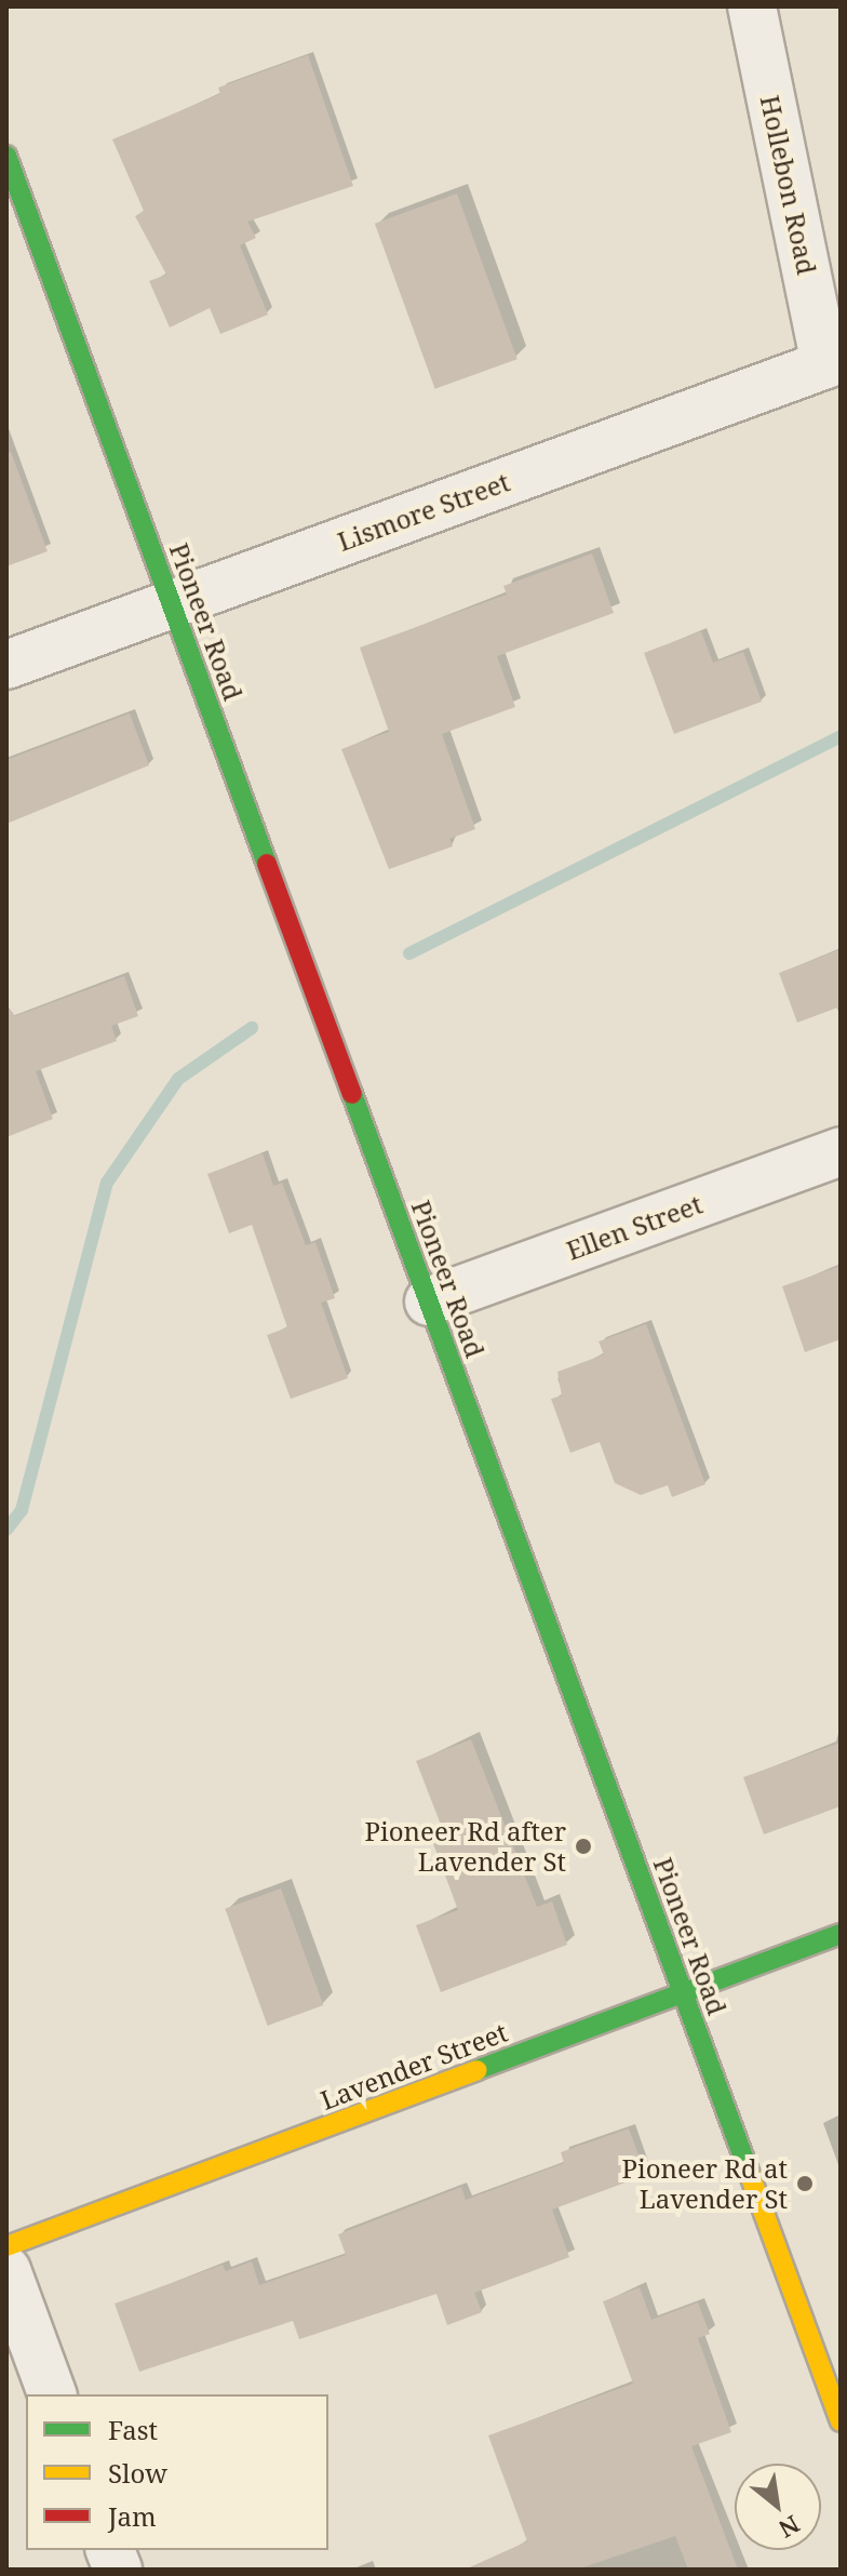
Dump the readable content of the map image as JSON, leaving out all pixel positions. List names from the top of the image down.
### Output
{
  "streets": {
    "main road": ["Pioneer Road", "Lavender Street"],
    "street": ["Hollebon Road", "Lismore Street", "Ellen Street"]
  },
  "crossings": [
    ["Hollebon Road", "Lismore Street"],
    ["Lismore Street", "Pioneer Road"],
    ["Pioneer Road", "Ellen Street"],
    ["Pioneer Road", "Lavender Street"]
  ],
  "places": ["Pioneer Rd after Lavender St", "Pioneer Rd at Lavender St"],
  "legend": ["Fast", "Slow", "Jam"],
  "north": "bottom right"
}
